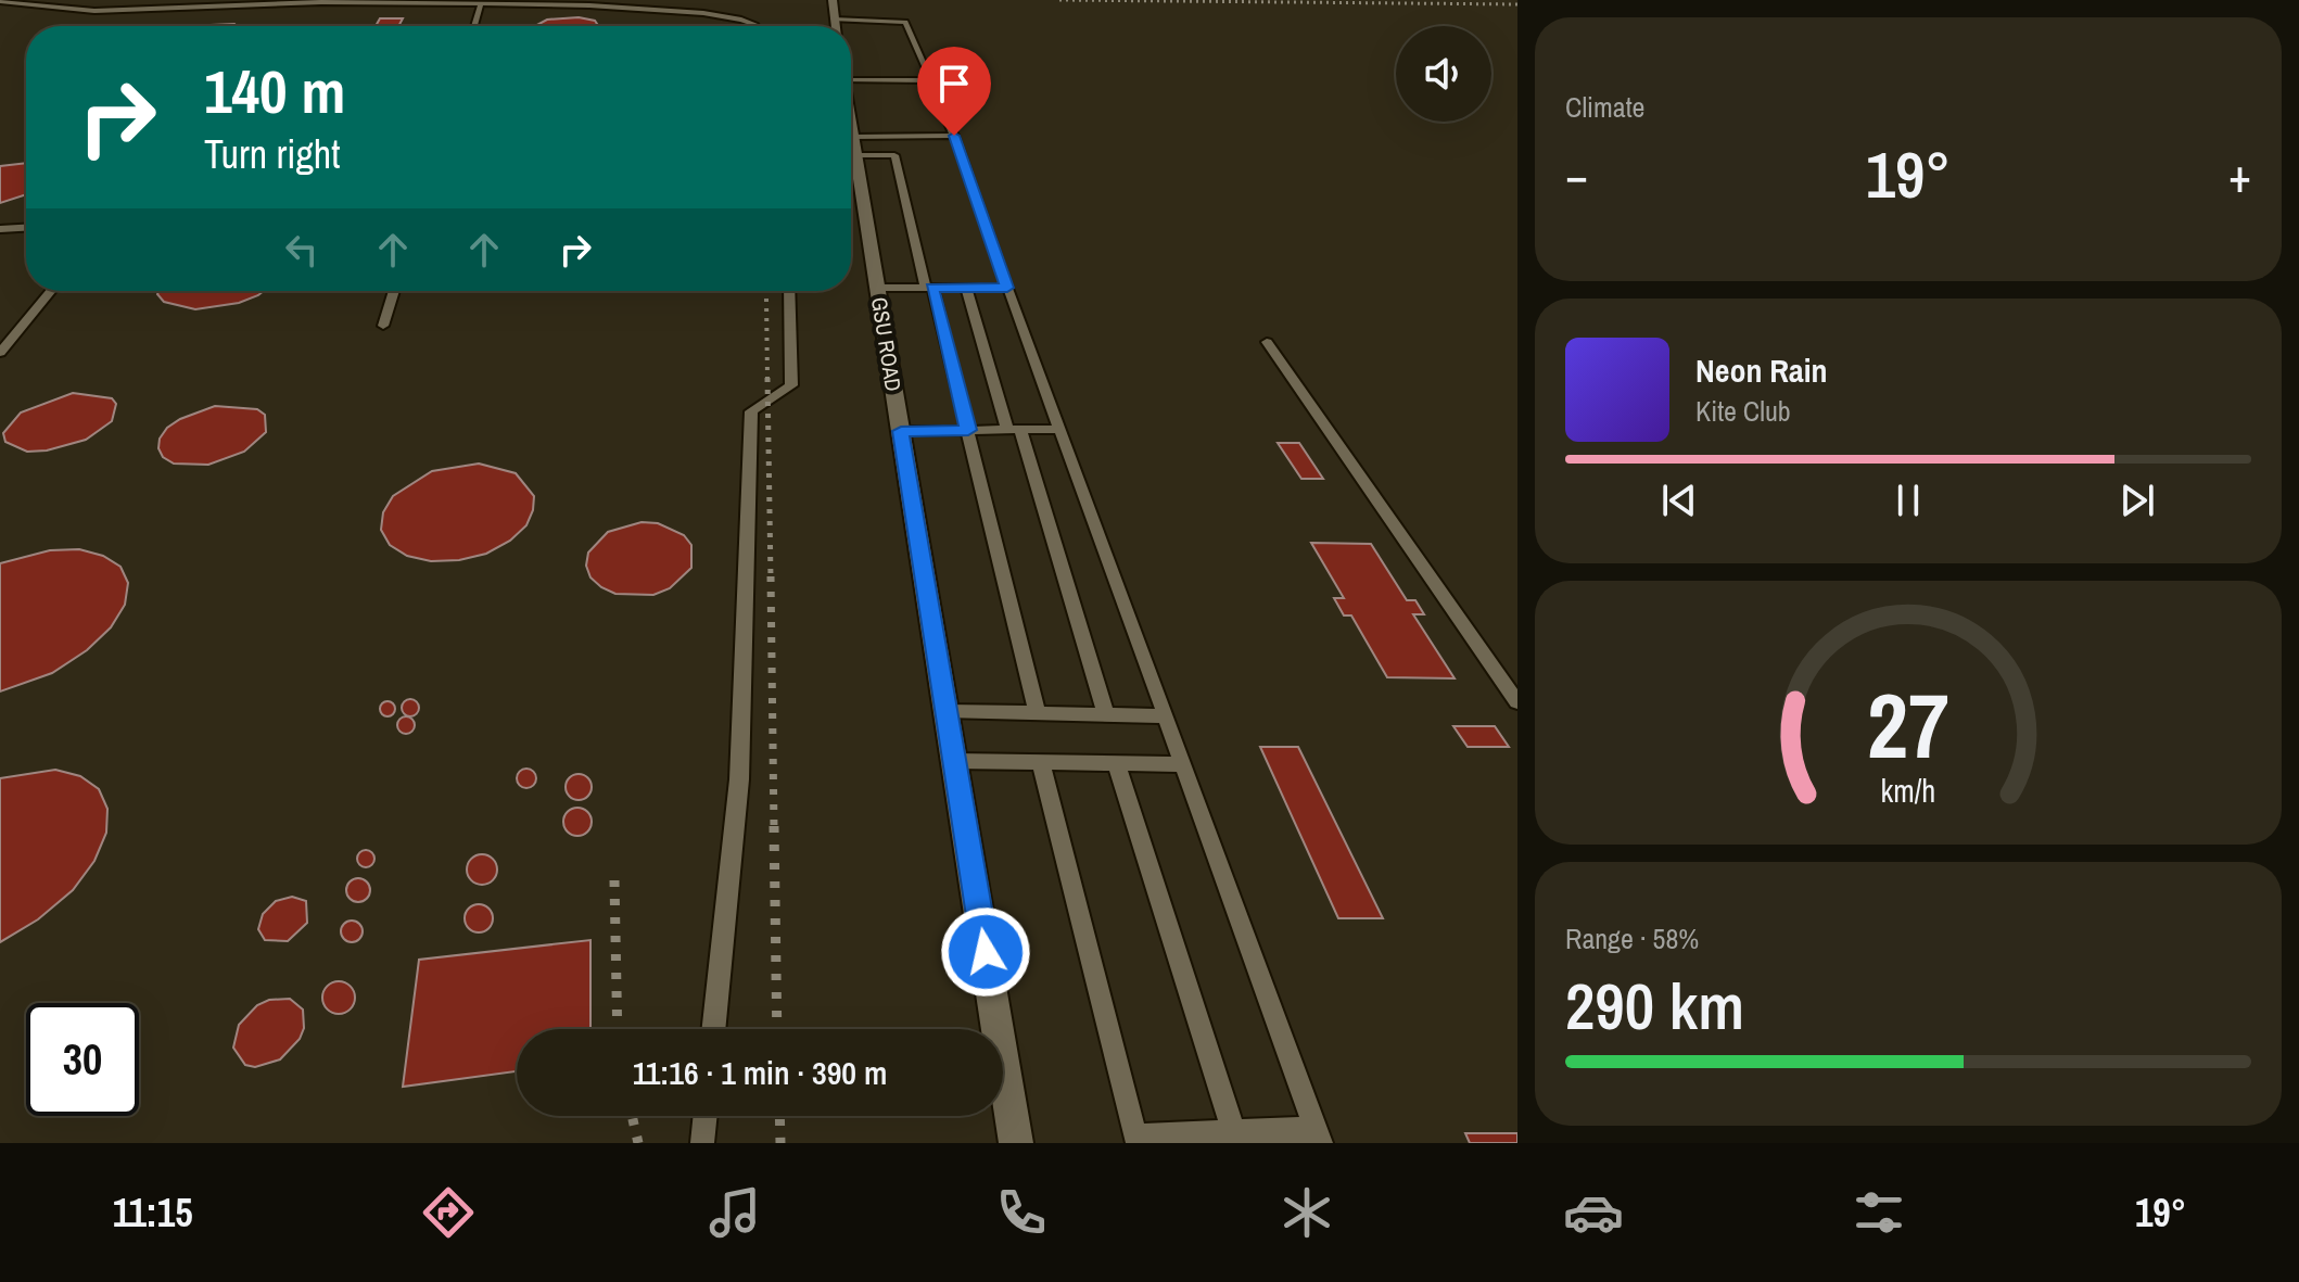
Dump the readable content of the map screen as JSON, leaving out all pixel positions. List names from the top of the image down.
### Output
{
  "streets": {
    "street": ["GSU ROAD"]
  },
  "page": {
    "tile": [
      "Climate",
      ["Range · 58%", "290 km"]
    ],
    "turn": ["140 m", "Turn right"],
    "heat": ["−", "19°", "+"],
    "song": ["Neon Rain", "Kite Club"],
    "limit": "30",
    "trip": "11:16 · 1 min · 390 m",
    "tabs": ["11:15", "19°"],
    "gauge": ["27", "km/h"]
  }
}
